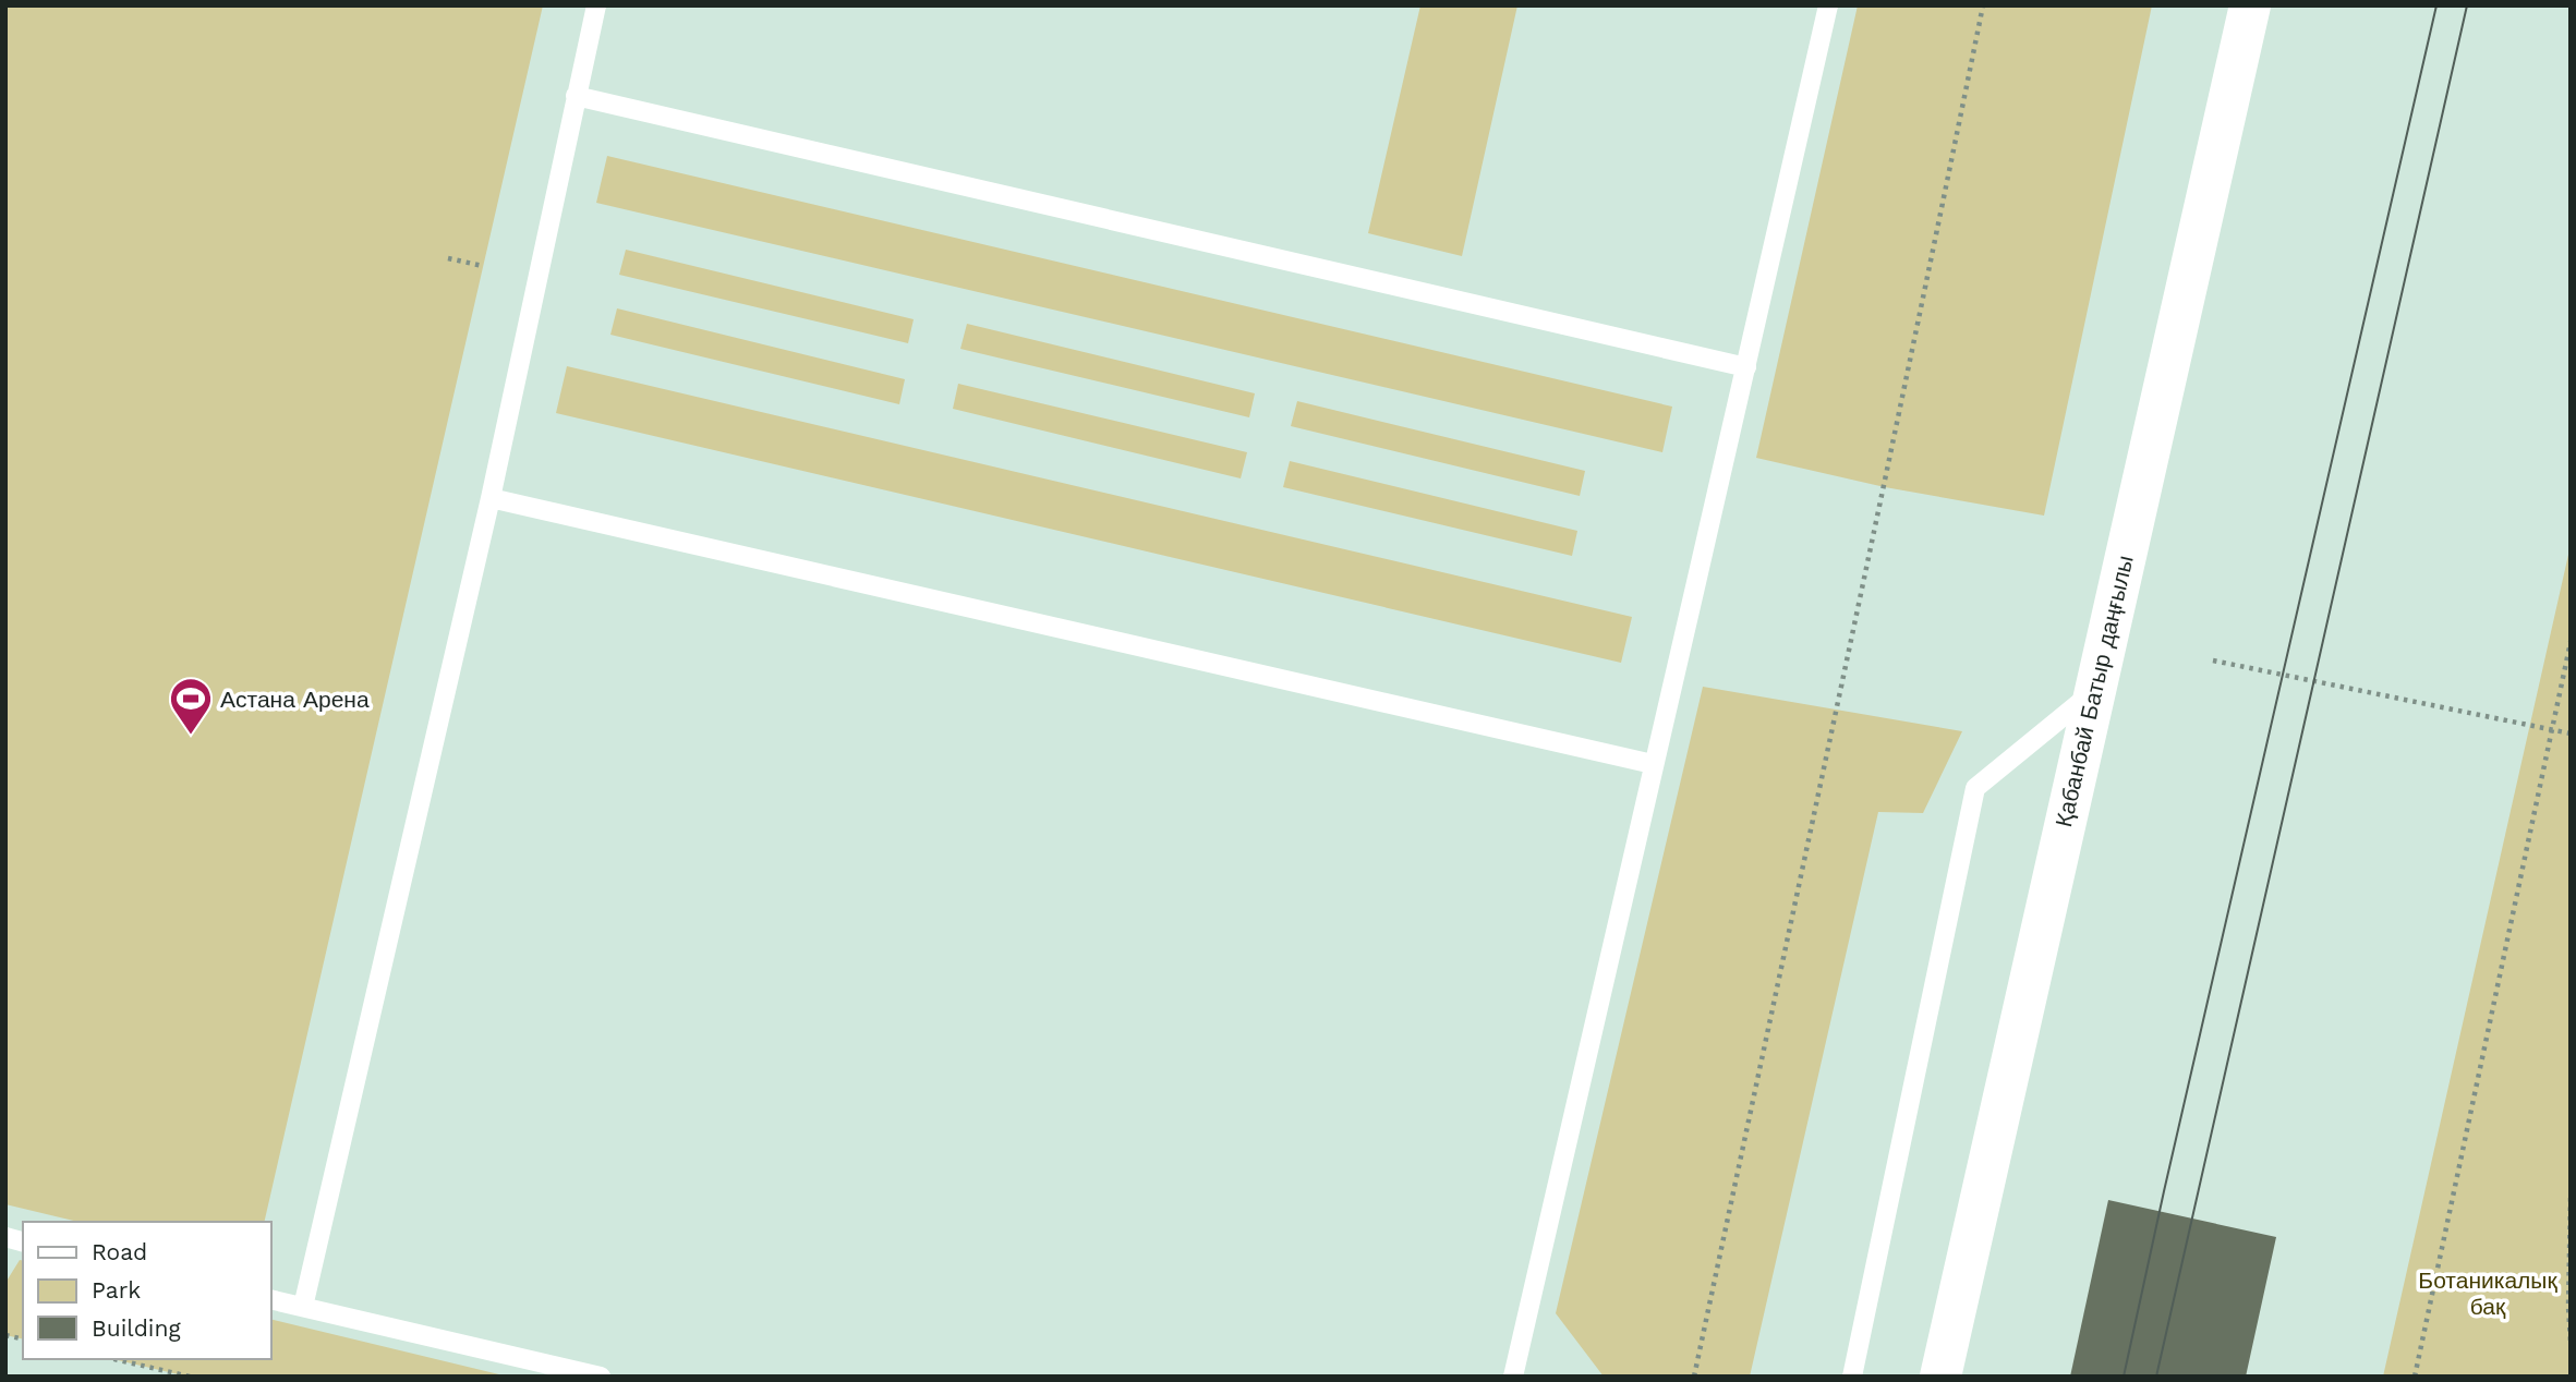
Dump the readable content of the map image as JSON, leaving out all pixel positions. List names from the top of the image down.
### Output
{
  "streets": {
    "main road": ["Қабанбай Батыр даңғылы"]
  },
  "parks": ["Ботаникалық бақ"],
  "places": {
    "sports": ["Астана Арена"]
  },
  "legend": ["Road", "Park", "Building"]
}
